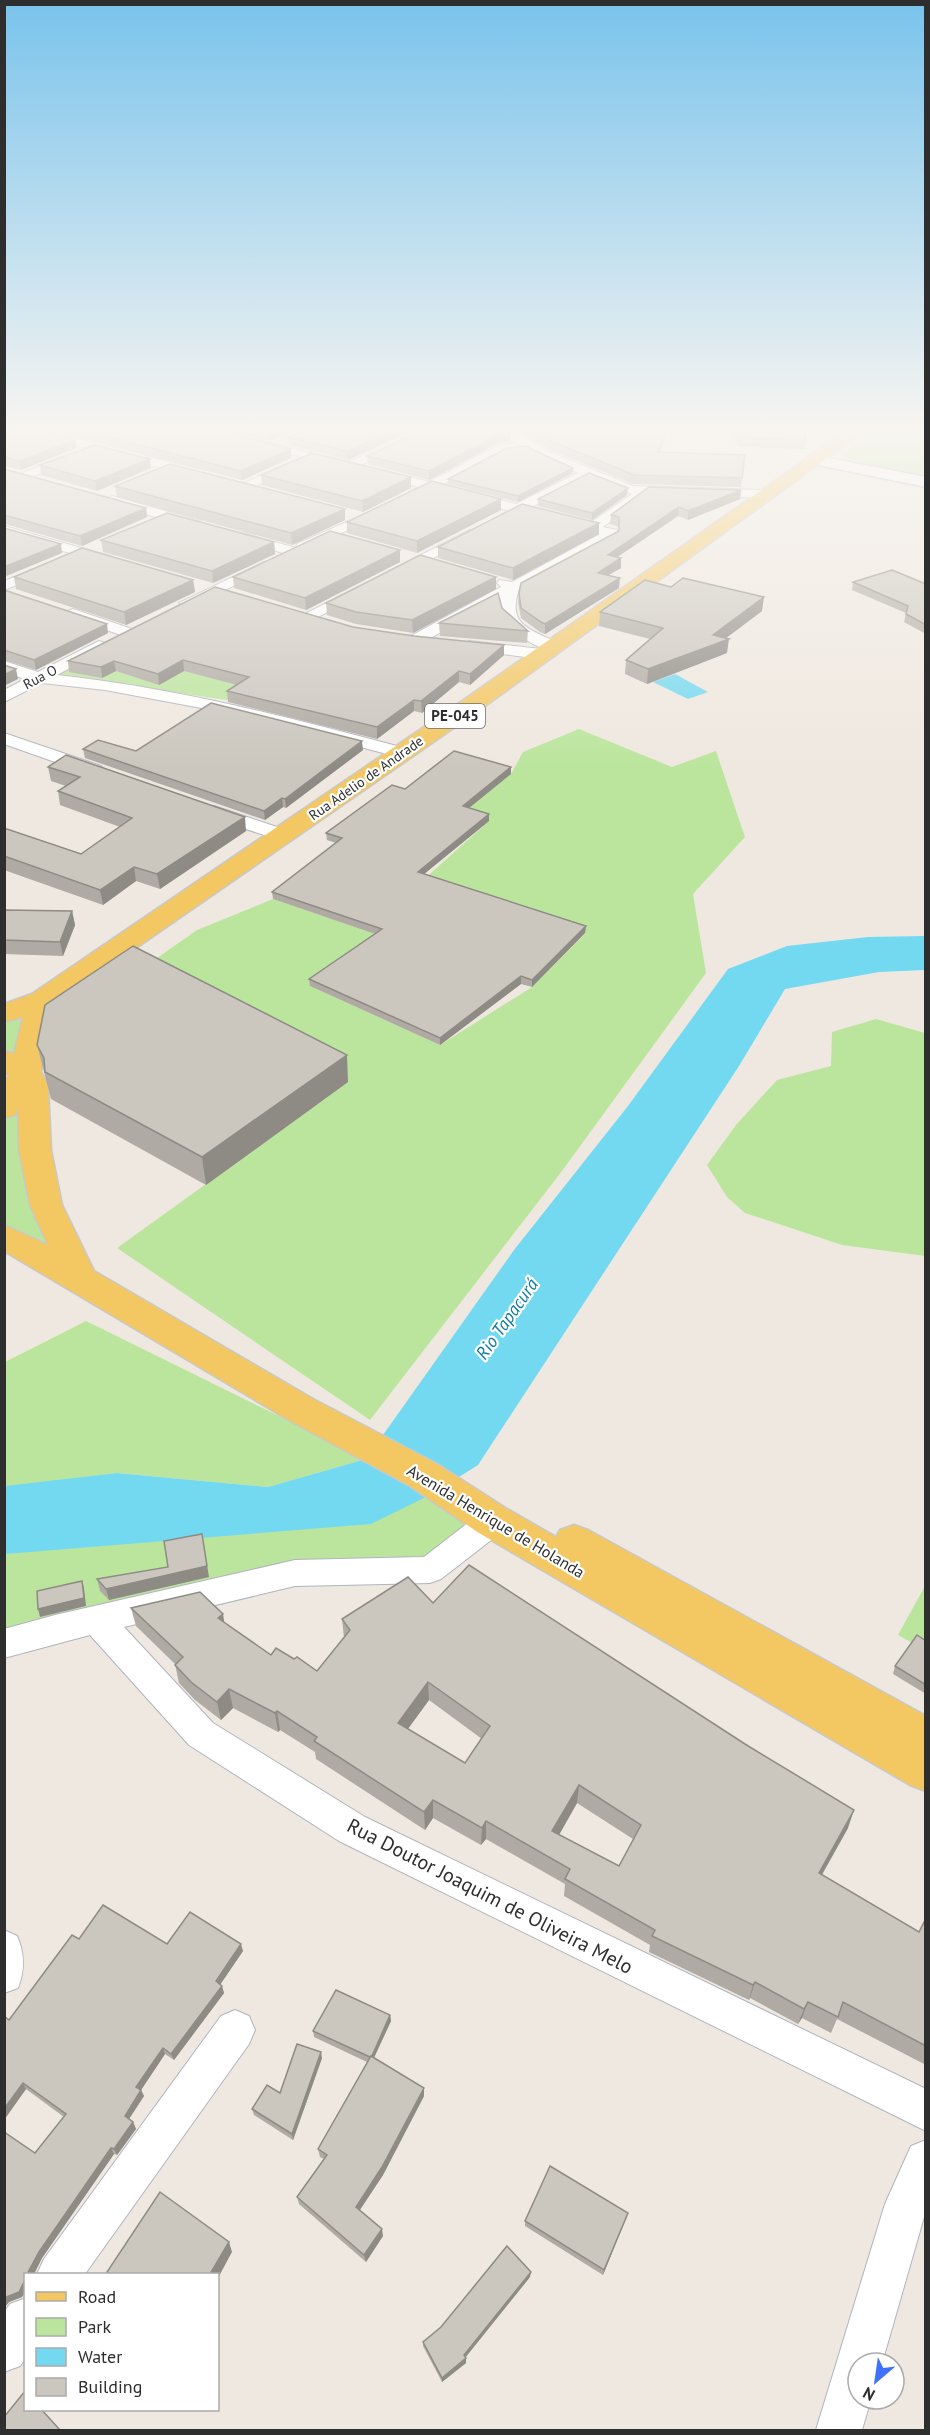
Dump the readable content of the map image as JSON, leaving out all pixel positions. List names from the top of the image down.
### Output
{
  "streets": {
    "main road": ["PE-045", "Rua Adelio de Andrade", "Avenida Henrique de Holanda"],
    "street": ["Rua O", "Rua Doutor Joaquim de Oliveira Melo"]
  },
  "water": ["Rio Tapacurá"],
  "legend": [
    "Road",
    "Park",
    "Water",
    "Building"
  ],
  "north": "bottom left"
}
